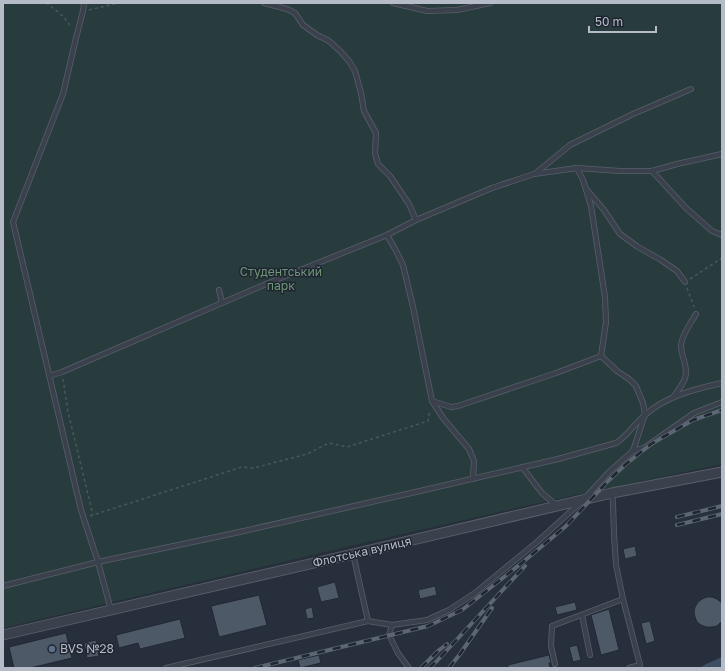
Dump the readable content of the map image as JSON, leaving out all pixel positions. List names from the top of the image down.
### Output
{
  "streets": {
    "street": ["Флотська вулиця"]
  },
  "parks": ["Студентський парк"],
  "places": ["BVS №28"],
  "scale_bar": "50 m"
}
